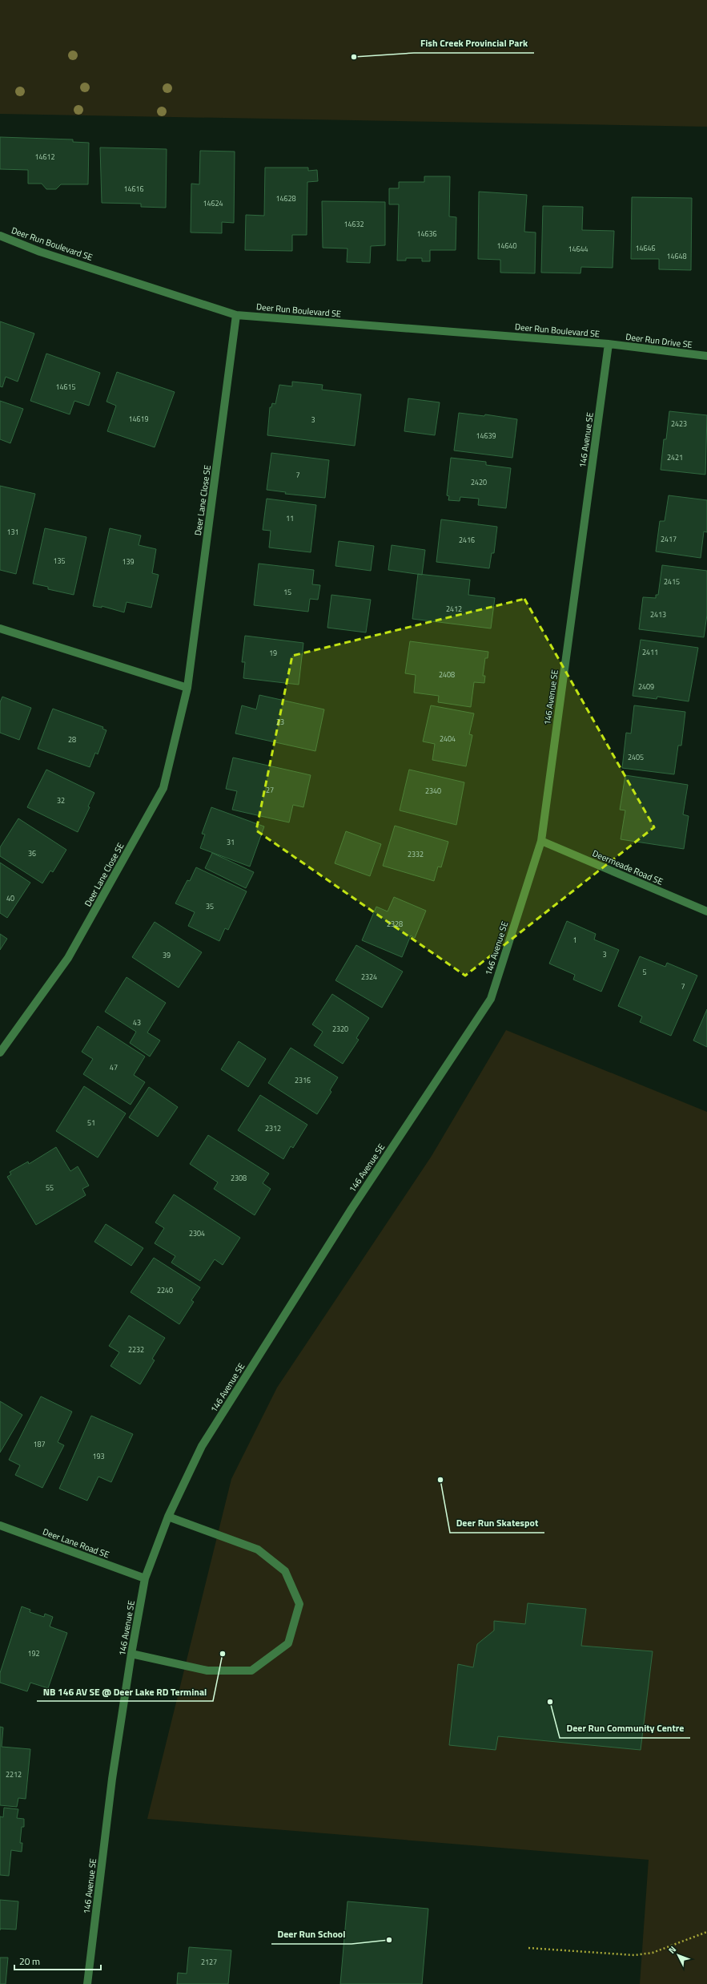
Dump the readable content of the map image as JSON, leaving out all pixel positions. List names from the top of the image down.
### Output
{
  "streets": {
    "street": [
      "Deer Run Boulevard SE",
      "Deer Run Drive SE",
      "146 Avenue SE",
      "Deer Lane Close SE",
      "Deermeade Road SE",
      "Deer Lane Road SE"
    ]
  },
  "crossings": [
    ["Deer Run Boulevard SE", "Deer Run Drive SE"],
    ["Deer Run Boulevard SE", "146 Avenue SE"],
    ["Deer Run Boulevard SE", "Deer Lane Close SE"],
    ["Deer Run Drive SE", "146 Avenue SE"],
    ["146 Avenue SE", "Deermeade Road SE"],
    ["146 Avenue SE", "Deer Lane Road SE"]
  ],
  "places": [
    "Fish Creek Provincial Park",
    "Deer Run Skatespot",
    "NB 146 AV SE @ Deer Lake RD Terminal",
    "Deer Run Community Centre",
    "Deer Run School"
  ],
  "house_numbers": [
    "14612",
    "14616",
    "14628",
    "14624",
    "14632",
    "14636",
    "14640",
    "14646",
    "14644",
    "14648",
    "14615",
    "14619",
    "3",
    "2423",
    "14639",
    "2421",
    "7",
    "2420",
    "11",
    "131",
    "2417",
    "2416",
    "135",
    "139",
    "2415",
    "15",
    "2412",
    "2413",
    "2411",
    "19",
    "2408",
    "2409",
    "23",
    "2404",
    "28",
    "2405",
    "27",
    "2340",
    "32",
    "31",
    "36",
    "2332",
    "40",
    "35",
    "2328",
    "1",
    "3",
    "39",
    "5",
    "2324",
    "7",
    "43",
    "2320",
    "47",
    "2316",
    "51",
    "2312",
    "2308",
    "55",
    "2304",
    "2240",
    "2232",
    "187",
    "193",
    "192",
    "2212",
    "2127"
  ],
  "scale_bar": "20 m",
  "north": "top left"
}
